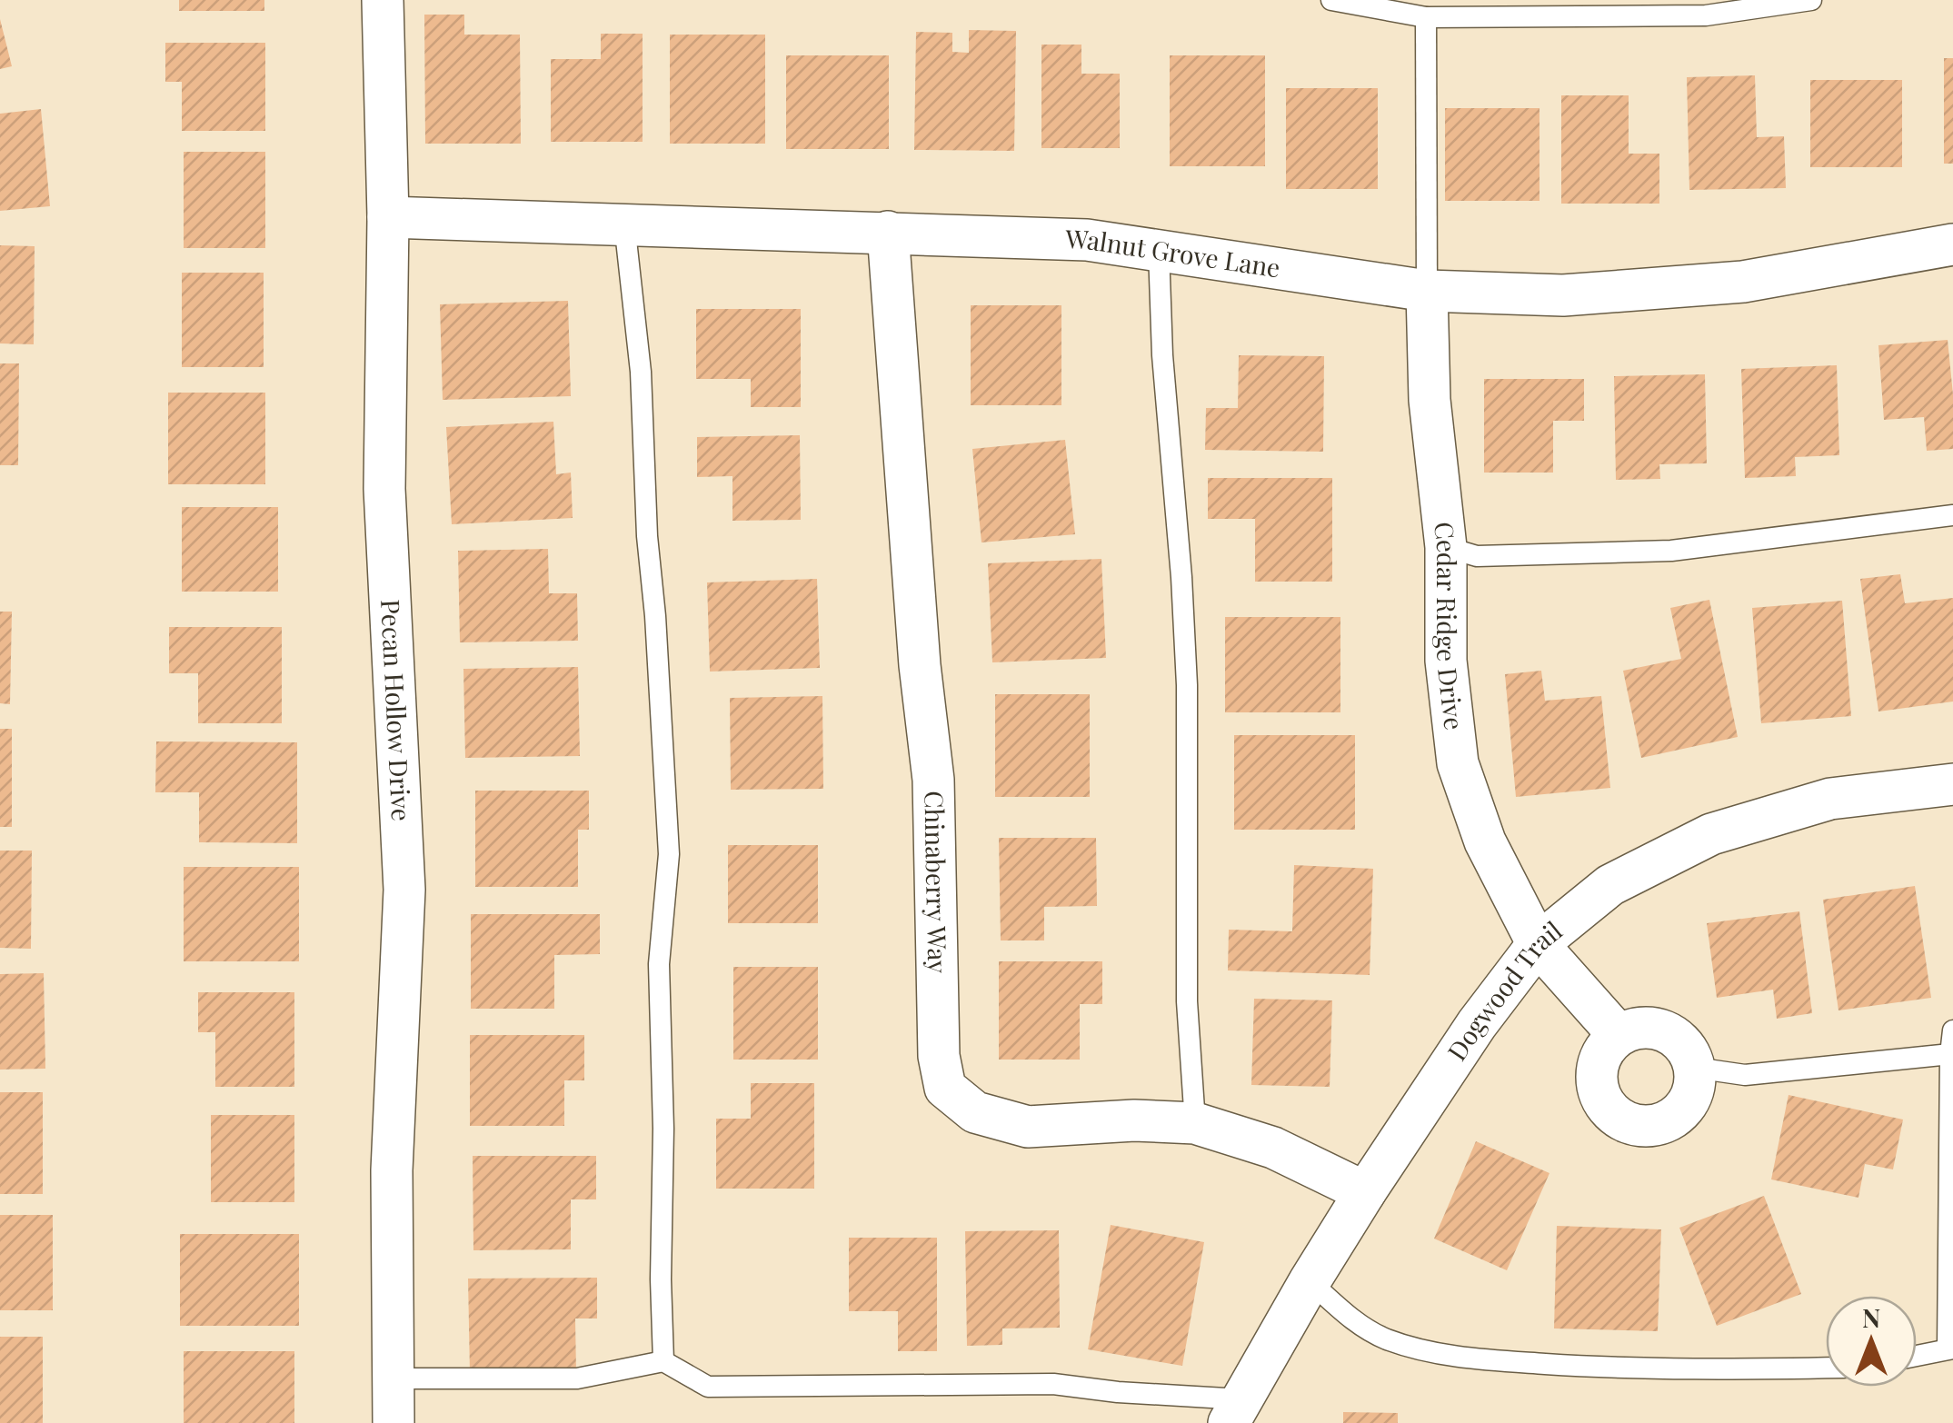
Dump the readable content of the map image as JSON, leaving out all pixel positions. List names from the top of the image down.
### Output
{
  "streets": {
    "street": [
      "Walnut Grove Lane",
      "Cedar Ridge Drive",
      "Pecan Hollow Drive",
      "Chinaberry Way",
      "Dogwood Trail"
    ]
  },
  "crossings": [
    ["Walnut Grove Lane", "Cedar Ridge Drive"],
    ["Walnut Grove Lane", "Pecan Hollow Drive"],
    ["Walnut Grove Lane", "Chinaberry Way"],
    ["Cedar Ridge Drive", "Dogwood Trail"],
    ["Chinaberry Way", "Dogwood Trail"]
  ],
  "north": "top"
}
